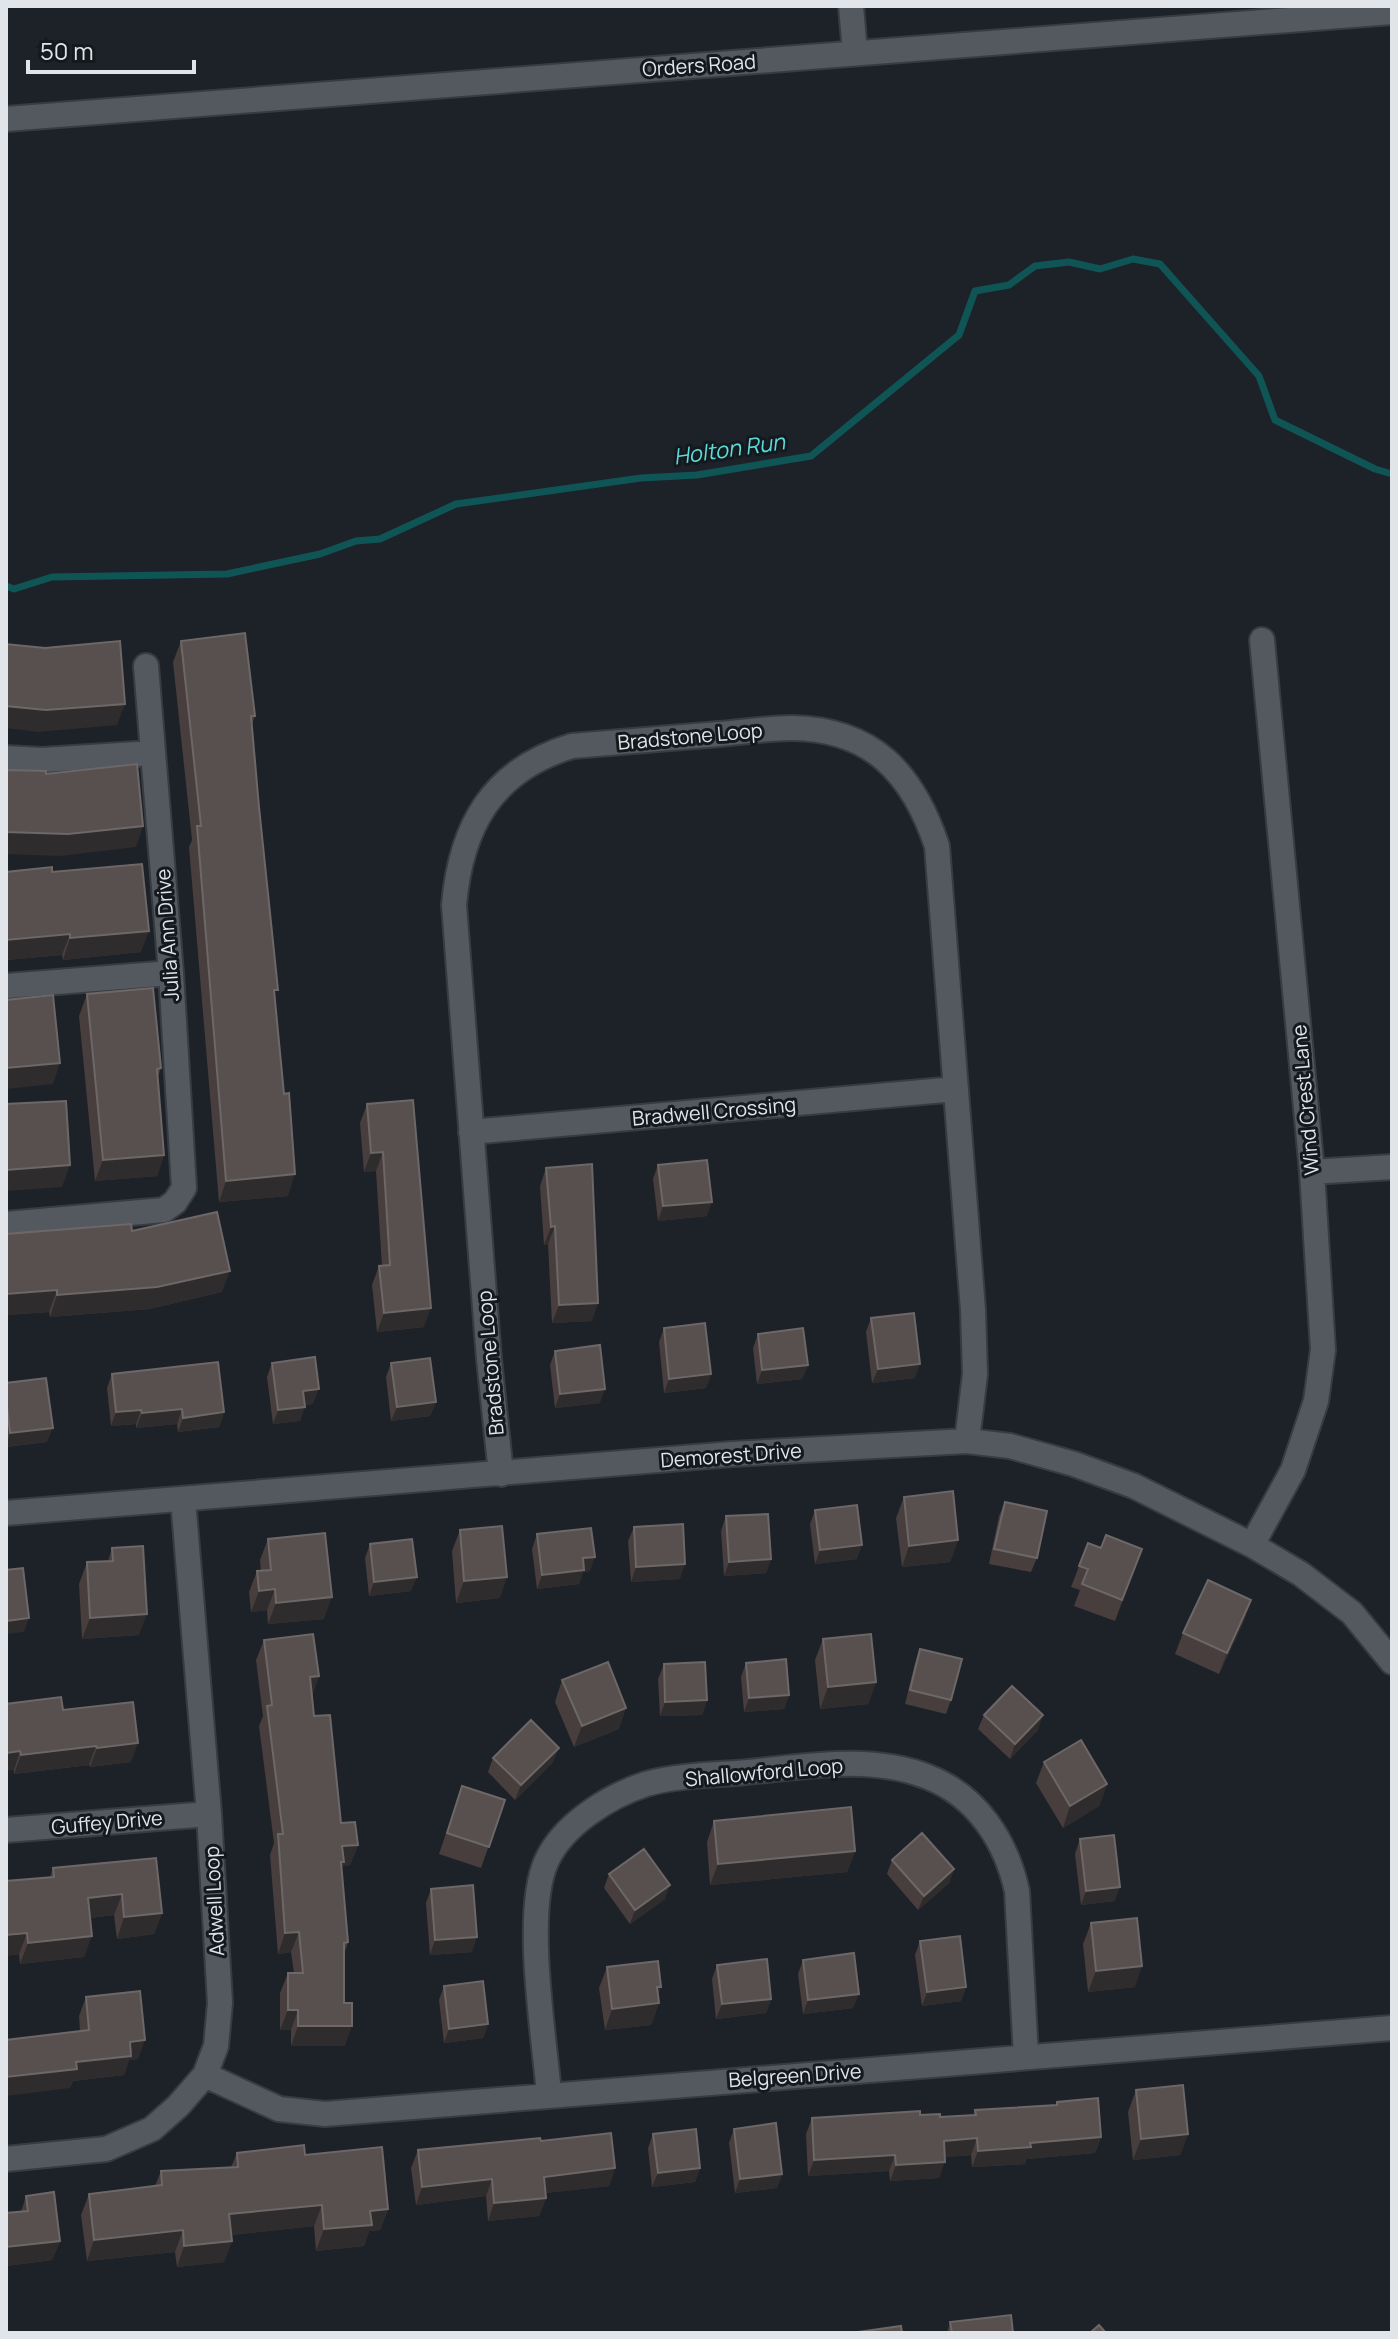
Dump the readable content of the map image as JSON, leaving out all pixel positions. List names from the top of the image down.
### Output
{
  "streets": {
    "street": [
      "Orders Road",
      "Bradstone Loop",
      "Julia Ann Drive",
      "Wind Crest Lane",
      "Bradwell Crossing",
      "Demorest Drive",
      "Shallowford Loop",
      "Guffey Drive",
      "Adwell Loop",
      "Belgreen Drive"
    ]
  },
  "crossings": [
    ["Bradstone Loop", "Bradwell Crossing"],
    ["Bradstone Loop", "Demorest Drive"],
    ["Wind Crest Lane", "Demorest Drive"],
    ["Demorest Drive", "Adwell Loop"],
    ["Shallowford Loop", "Belgreen Drive"],
    ["Guffey Drive", "Adwell Loop"],
    ["Adwell Loop", "Belgreen Drive"]
  ],
  "water": ["Holton Run"],
  "scale_bar": "50 m"
}
